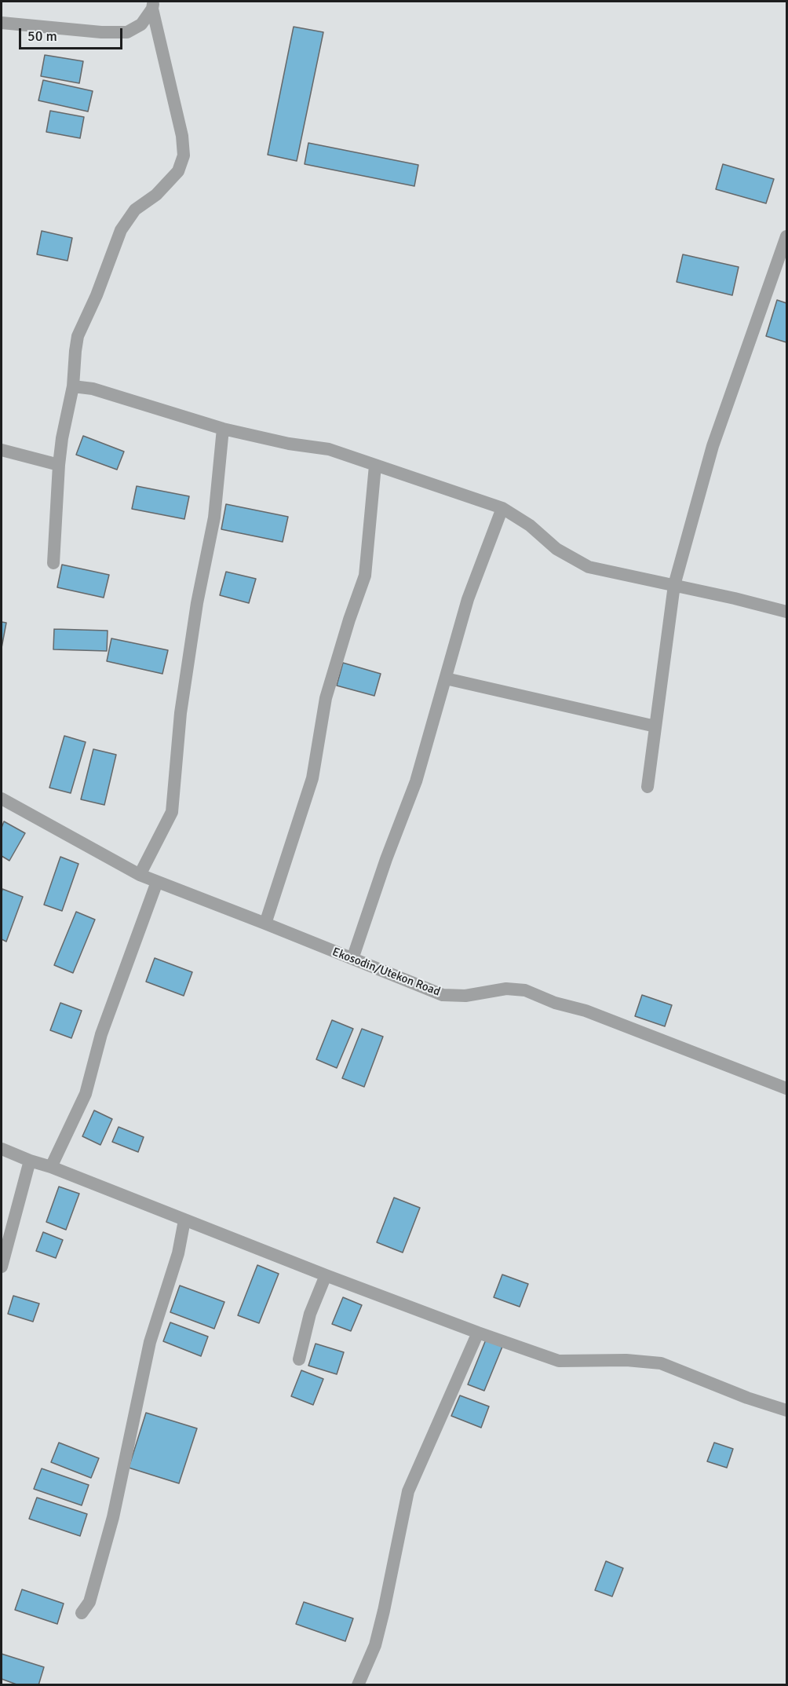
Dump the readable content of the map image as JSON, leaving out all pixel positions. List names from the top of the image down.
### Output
{
  "streets": {
    "street": ["Ekosodin/Utekon Road"]
  },
  "scale_bar": "50 m"
}
